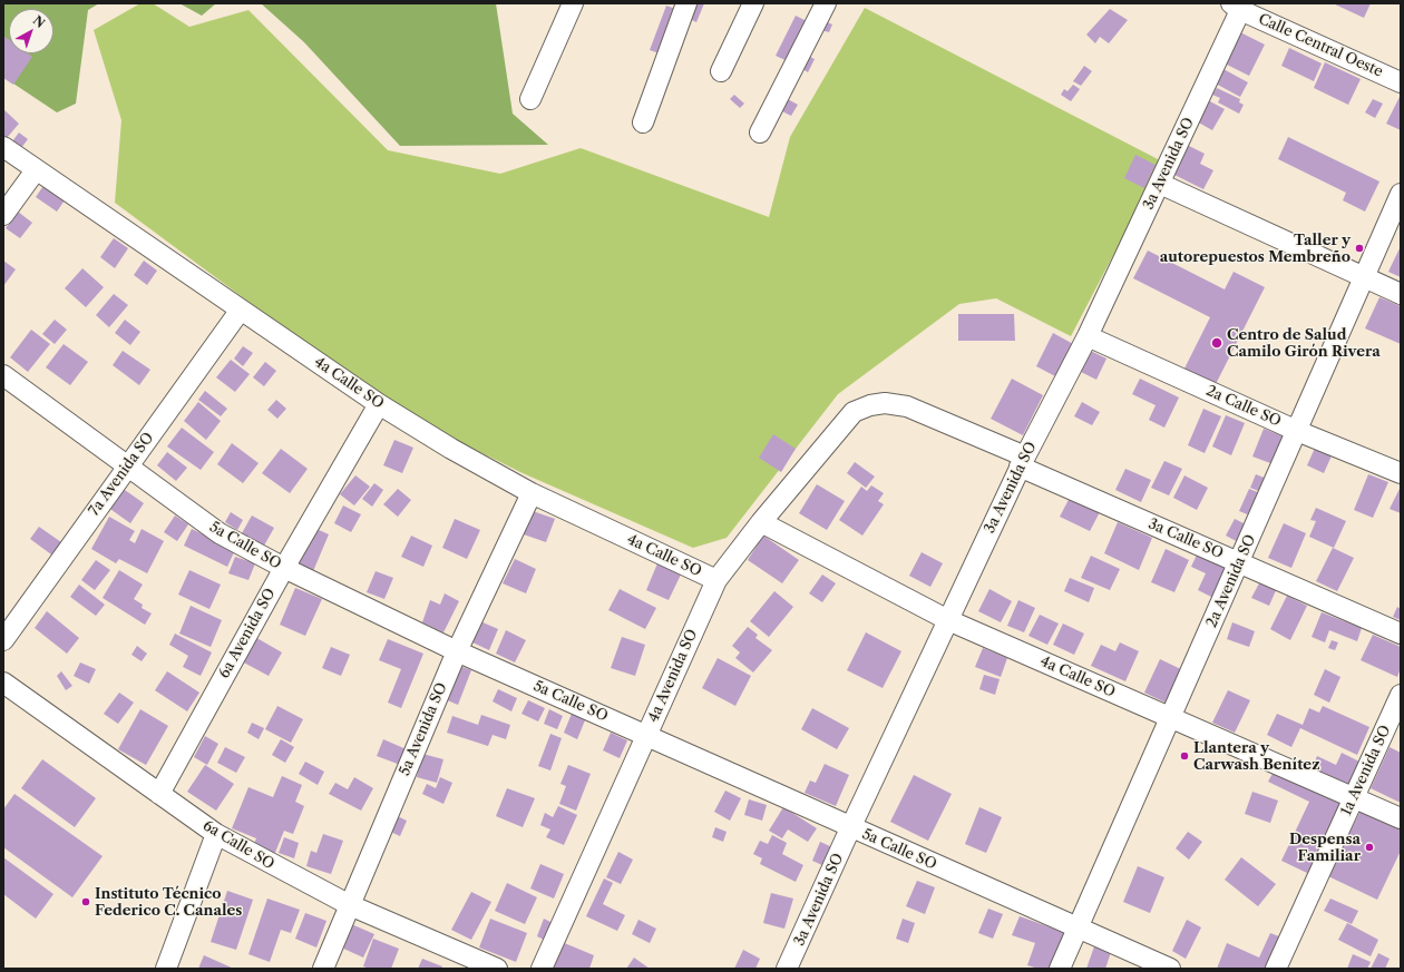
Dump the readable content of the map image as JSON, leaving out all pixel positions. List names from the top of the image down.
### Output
{
  "streets": {
    "street": [
      "Calle Central Oeste",
      "3a Avenida SO",
      "4a Calle SO",
      "2a Calle SO",
      "7a Avenida SO",
      "3a Calle SO",
      "5a Calle SO",
      "2a Avenida SO",
      "6a Avenida SO",
      "4a Avenida SO",
      "5a Avenida SO",
      "1a Avenida SO",
      "6a Calle SO"
    ]
  },
  "crossings": [
    ["Calle Central Oeste", "3a Avenida SO"],
    ["3a Avenida SO", "4a Calle SO"],
    ["3a Avenida SO", "2a Calle SO"],
    ["3a Avenida SO", "3a Calle SO"],
    ["3a Avenida SO", "5a Calle SO"],
    ["4a Calle SO", "7a Avenida SO"],
    ["4a Calle SO", "2a Avenida SO"],
    ["4a Calle SO", "6a Avenida SO"],
    ["4a Calle SO", "4a Avenida SO"],
    ["4a Calle SO", "5a Avenida SO"],
    ["4a Calle SO", "1a Avenida SO"],
    ["2a Calle SO", "2a Avenida SO"],
    ["7a Avenida SO", "5a Calle SO"],
    ["3a Calle SO", "2a Avenida SO"],
    ["3a Calle SO", "4a Avenida SO"],
    ["5a Calle SO", "2a Avenida SO"],
    ["5a Calle SO", "6a Avenida SO"],
    ["5a Calle SO", "4a Avenida SO"],
    ["5a Calle SO", "5a Avenida SO"],
    ["6a Avenida SO", "6a Calle SO"],
    ["5a Avenida SO", "6a Calle SO"]
  ],
  "places": [
    "Taller y autorepuestos Membreño",
    "Centro de Salud Camilo Girón Rivera",
    "Llantera y Carwash Benítez",
    "Despensa Familiar",
    "Instituto Técnico Federico C. Canales"
  ],
  "north": "top right"
}
